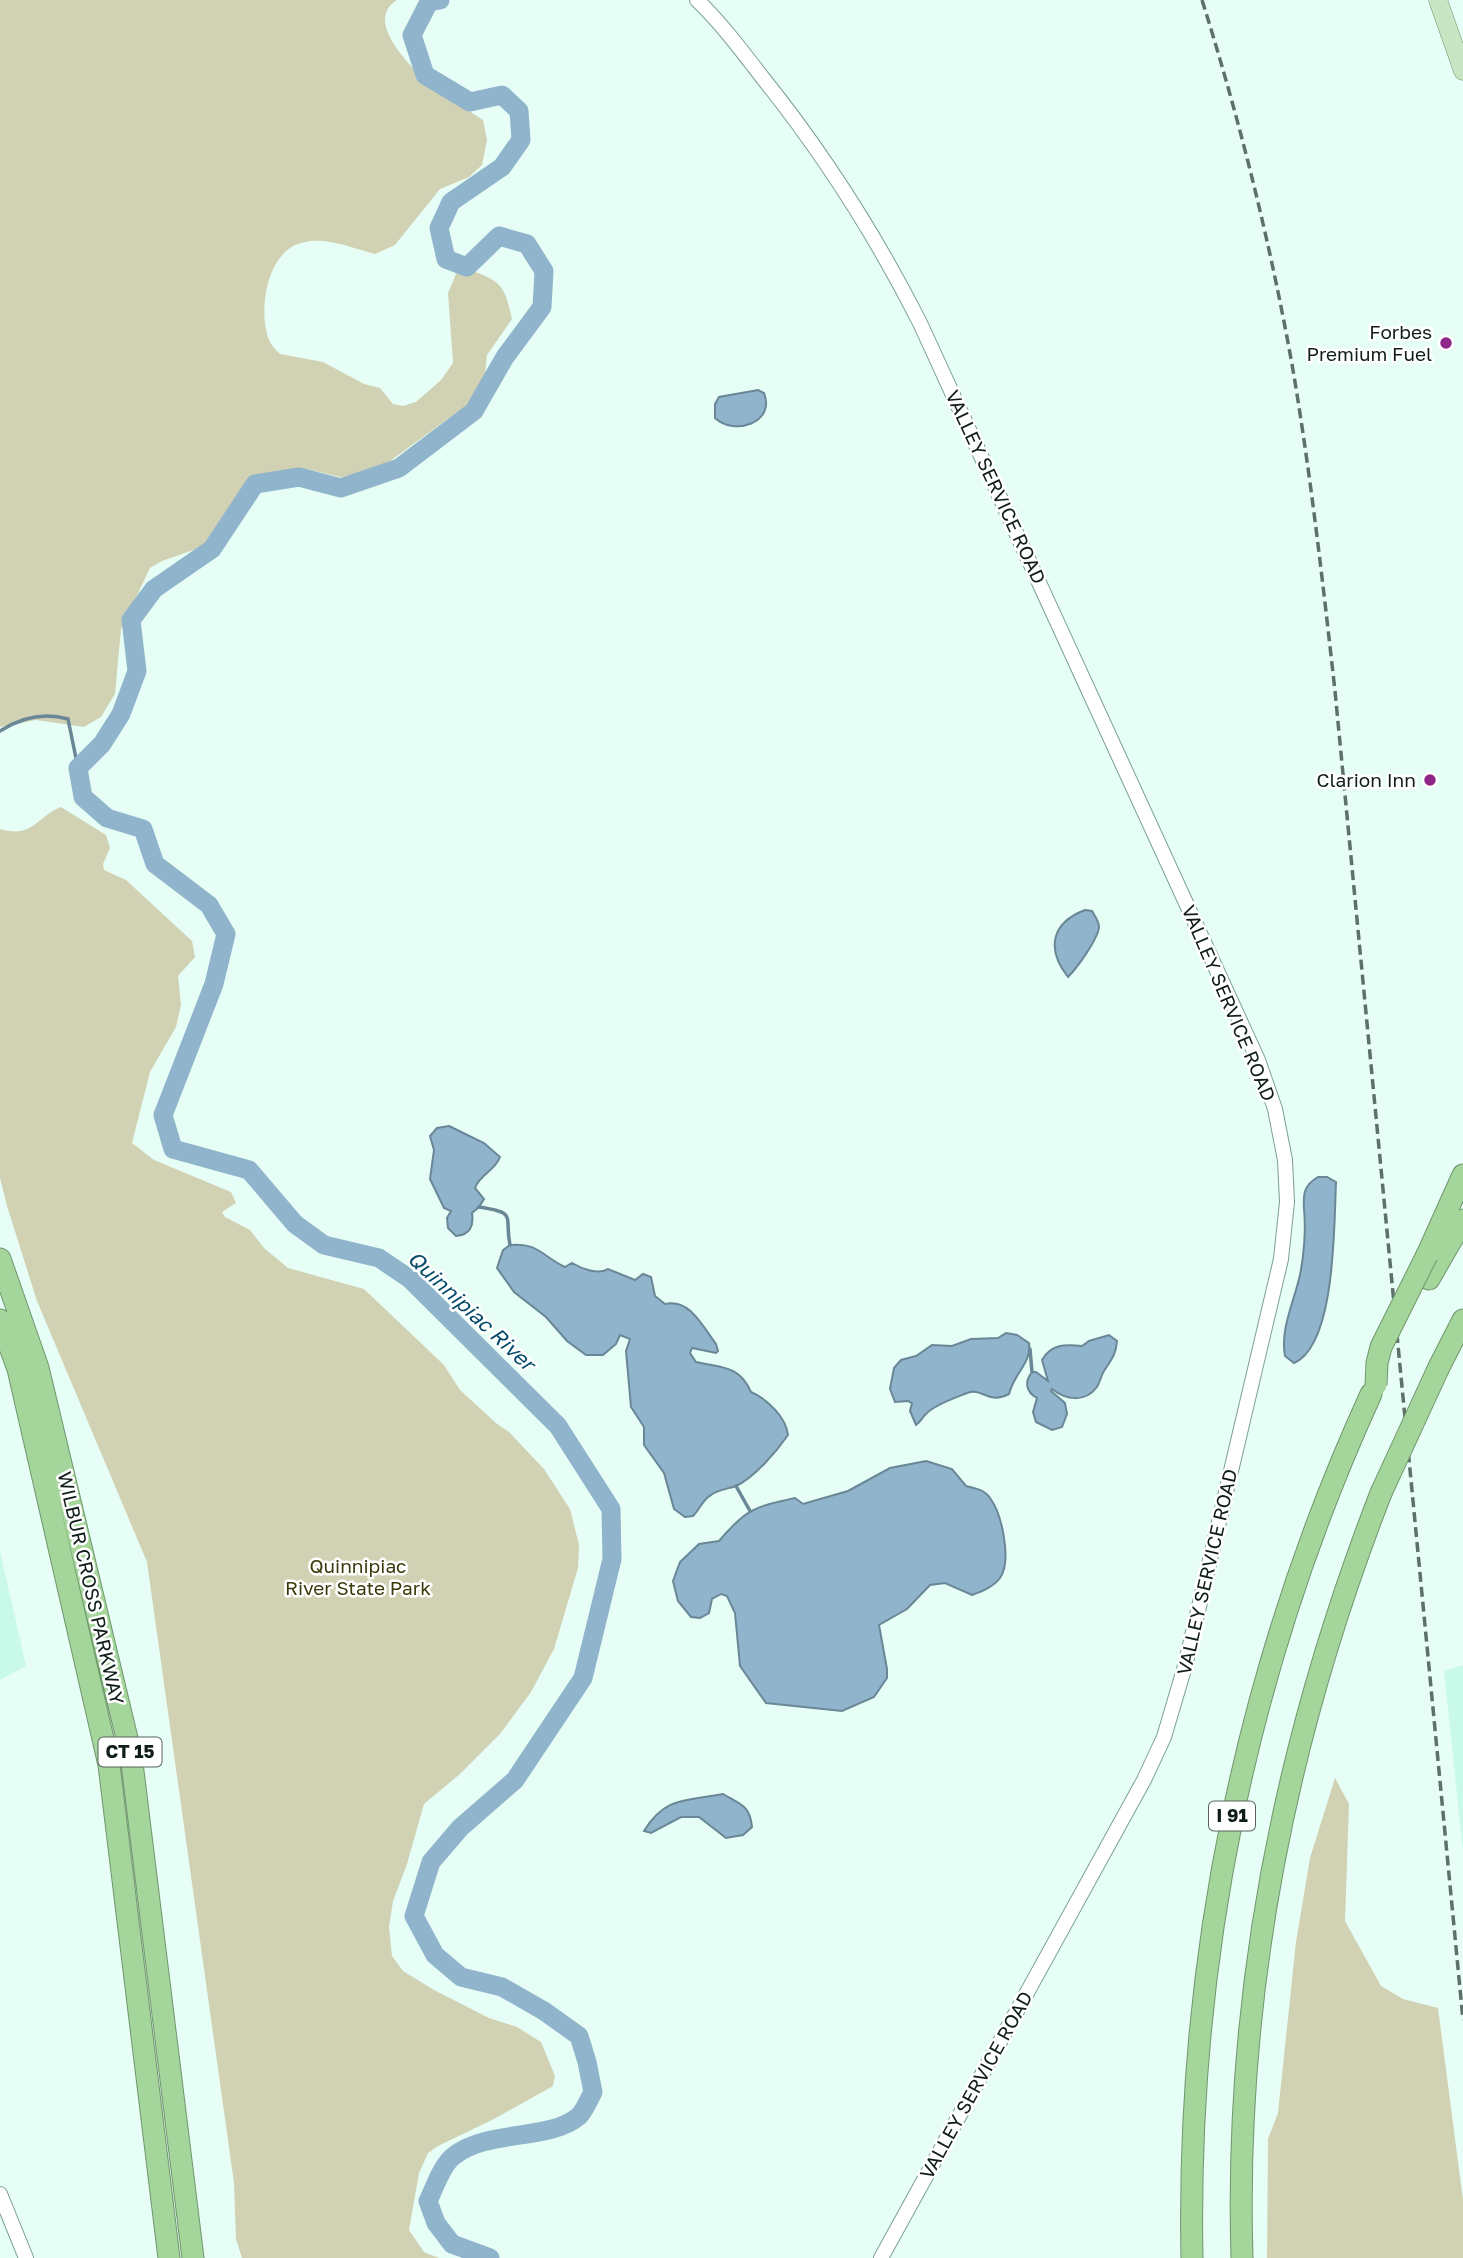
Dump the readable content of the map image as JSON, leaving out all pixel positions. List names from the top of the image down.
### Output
{
  "streets": {
    "highway": ["WILBUR CROSS PARKWAY", "CT 15", "I 91"],
    "street": ["VALLEY SERVICE ROAD"]
  },
  "water": ["Quinnipiac River"],
  "parks": ["Quinnipiac River State Park"],
  "places": ["Forbes Premium Fuel", "Clarion Inn"]
}
